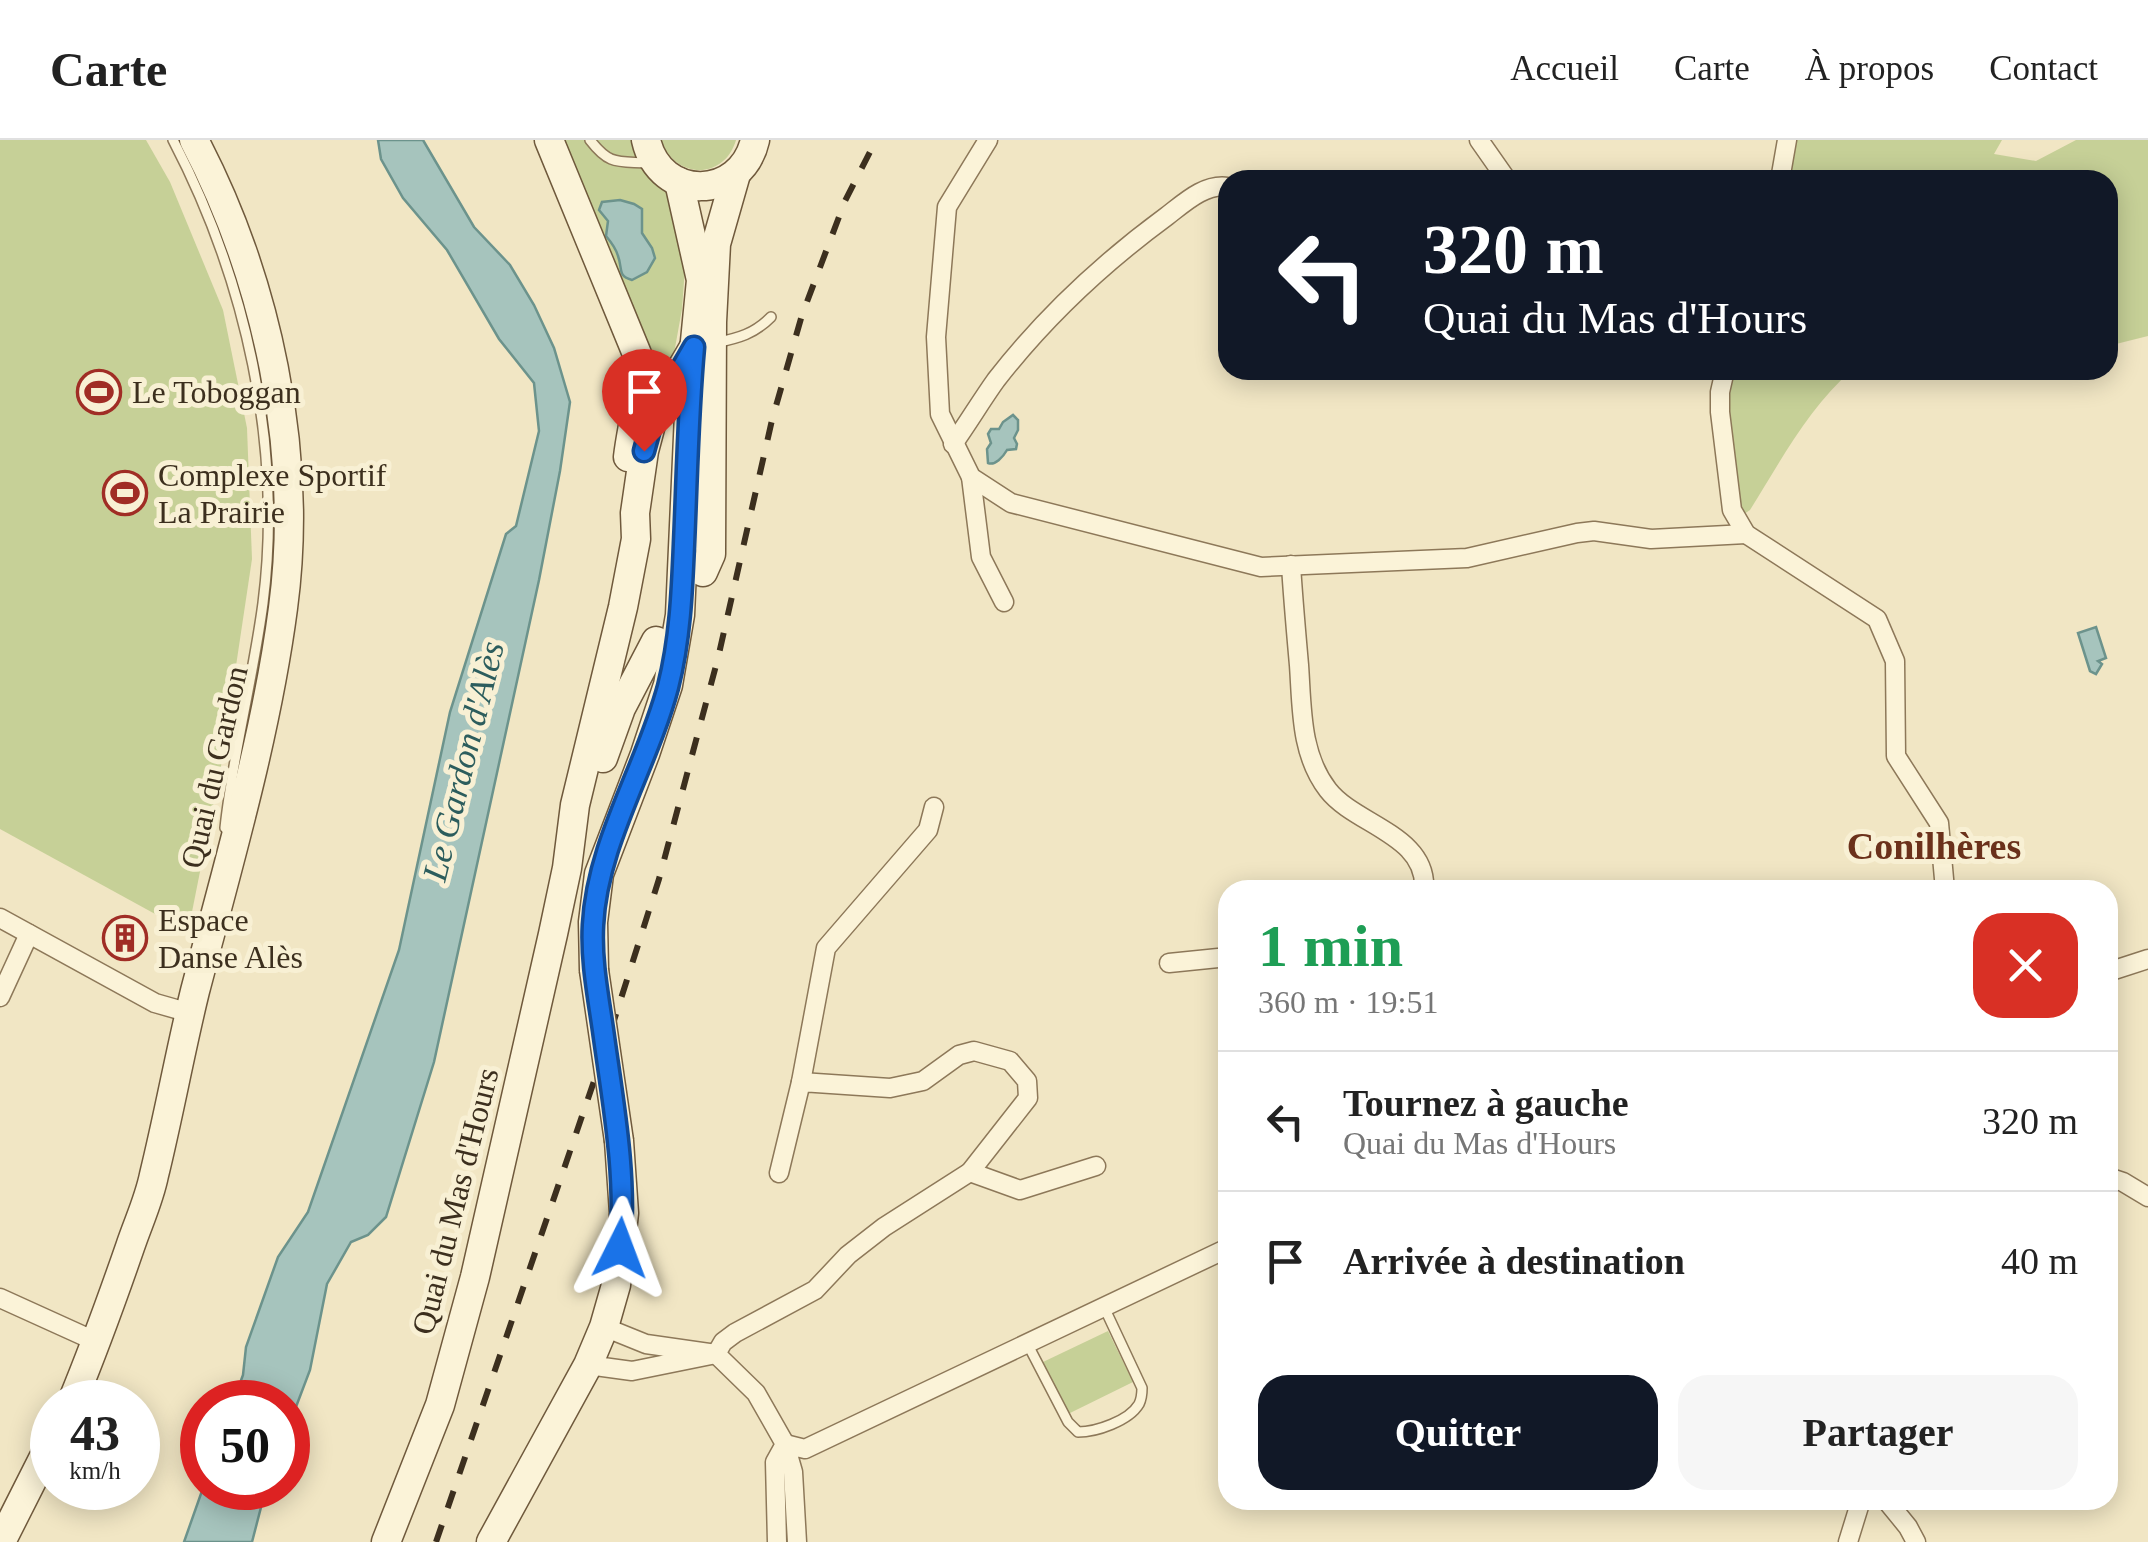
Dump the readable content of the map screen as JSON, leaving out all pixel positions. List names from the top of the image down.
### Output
{
  "streets": {
    "main road": ["Quai du Gardon", "Quai du Mas d'Hours"]
  },
  "districts": ["Conilhères"],
  "water": ["Le Gardon d'Alès"],
  "places": {
    "sports": ["Le Toboggan", "Complexe Sportif La Prairie"],
    "building": ["Espace Danse Alès"]
  },
  "page": {
    "header": "Carte",
    "nav": [
      "Accueil",
      "Carte",
      "À propos",
      "Contact"
    ],
    "turn": ["320 m", "Quai du Mas d'Hours"],
    "heading": ["1 min", "360 m · 19:51"],
    "list": [
      {
        "name": "Tournez à gauche",
        "note": "Quai du Mas d'Hours",
        "value": "320 m"
      },
      {
        "name": "Arrivée à destination",
        "value": "40 m"
      }
    ],
    "buttons": ["Quitter", "Partager"],
    "speed": "43 km/h",
    "limit": "50"
  }
}
